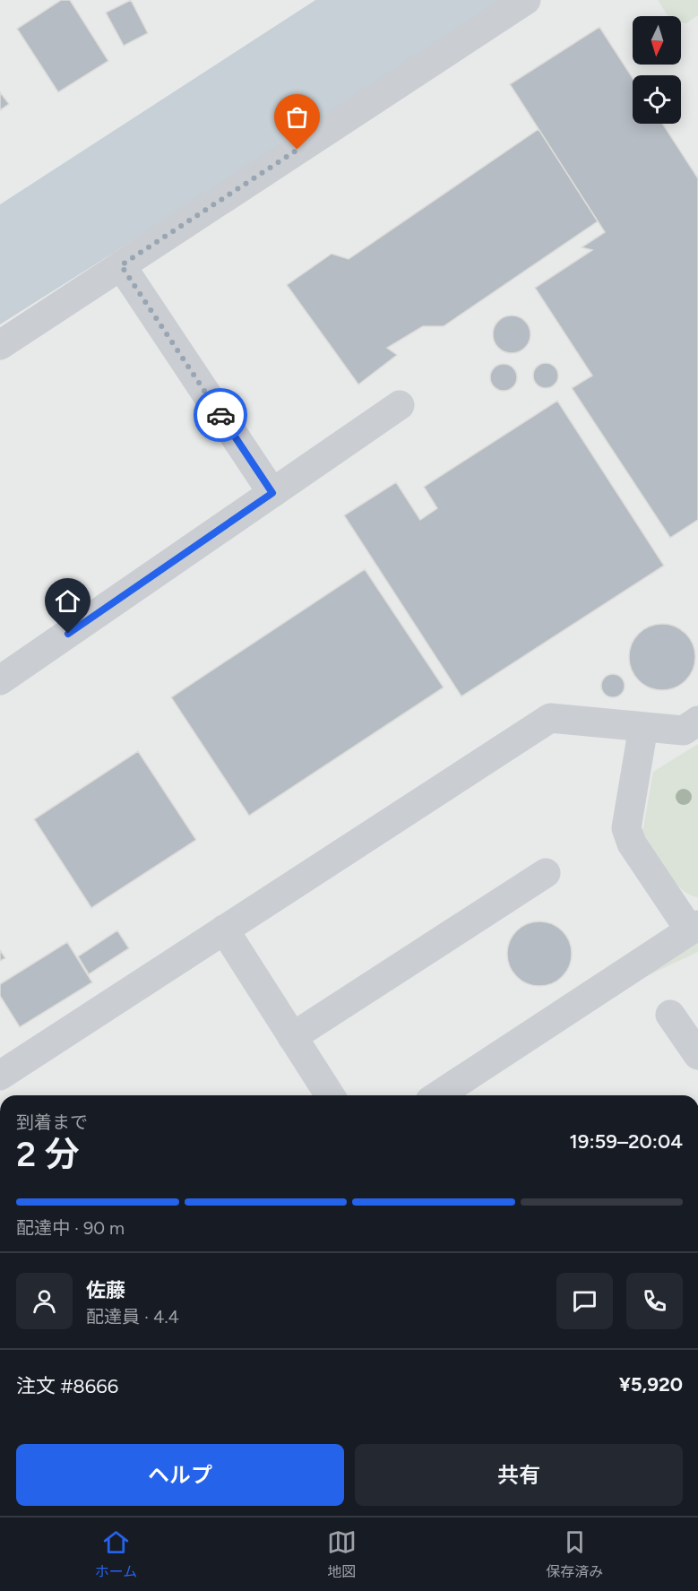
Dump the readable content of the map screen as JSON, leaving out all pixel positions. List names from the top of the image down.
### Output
{
  "north": "bottom",
  "page": {
    "heading": ["2 分", "到着まで", "19:59–20:04"],
    "panel": [
      "佐藤",
      "配達員 · 4.4",
      "注文 #8666",
      "¥5,920"
    ],
    "bar": "配達中 · 90 m",
    "buttons": ["ヘルプ", "共有"],
    "tabs": ["ホーム", "地図", "保存済み"]
  }
}
